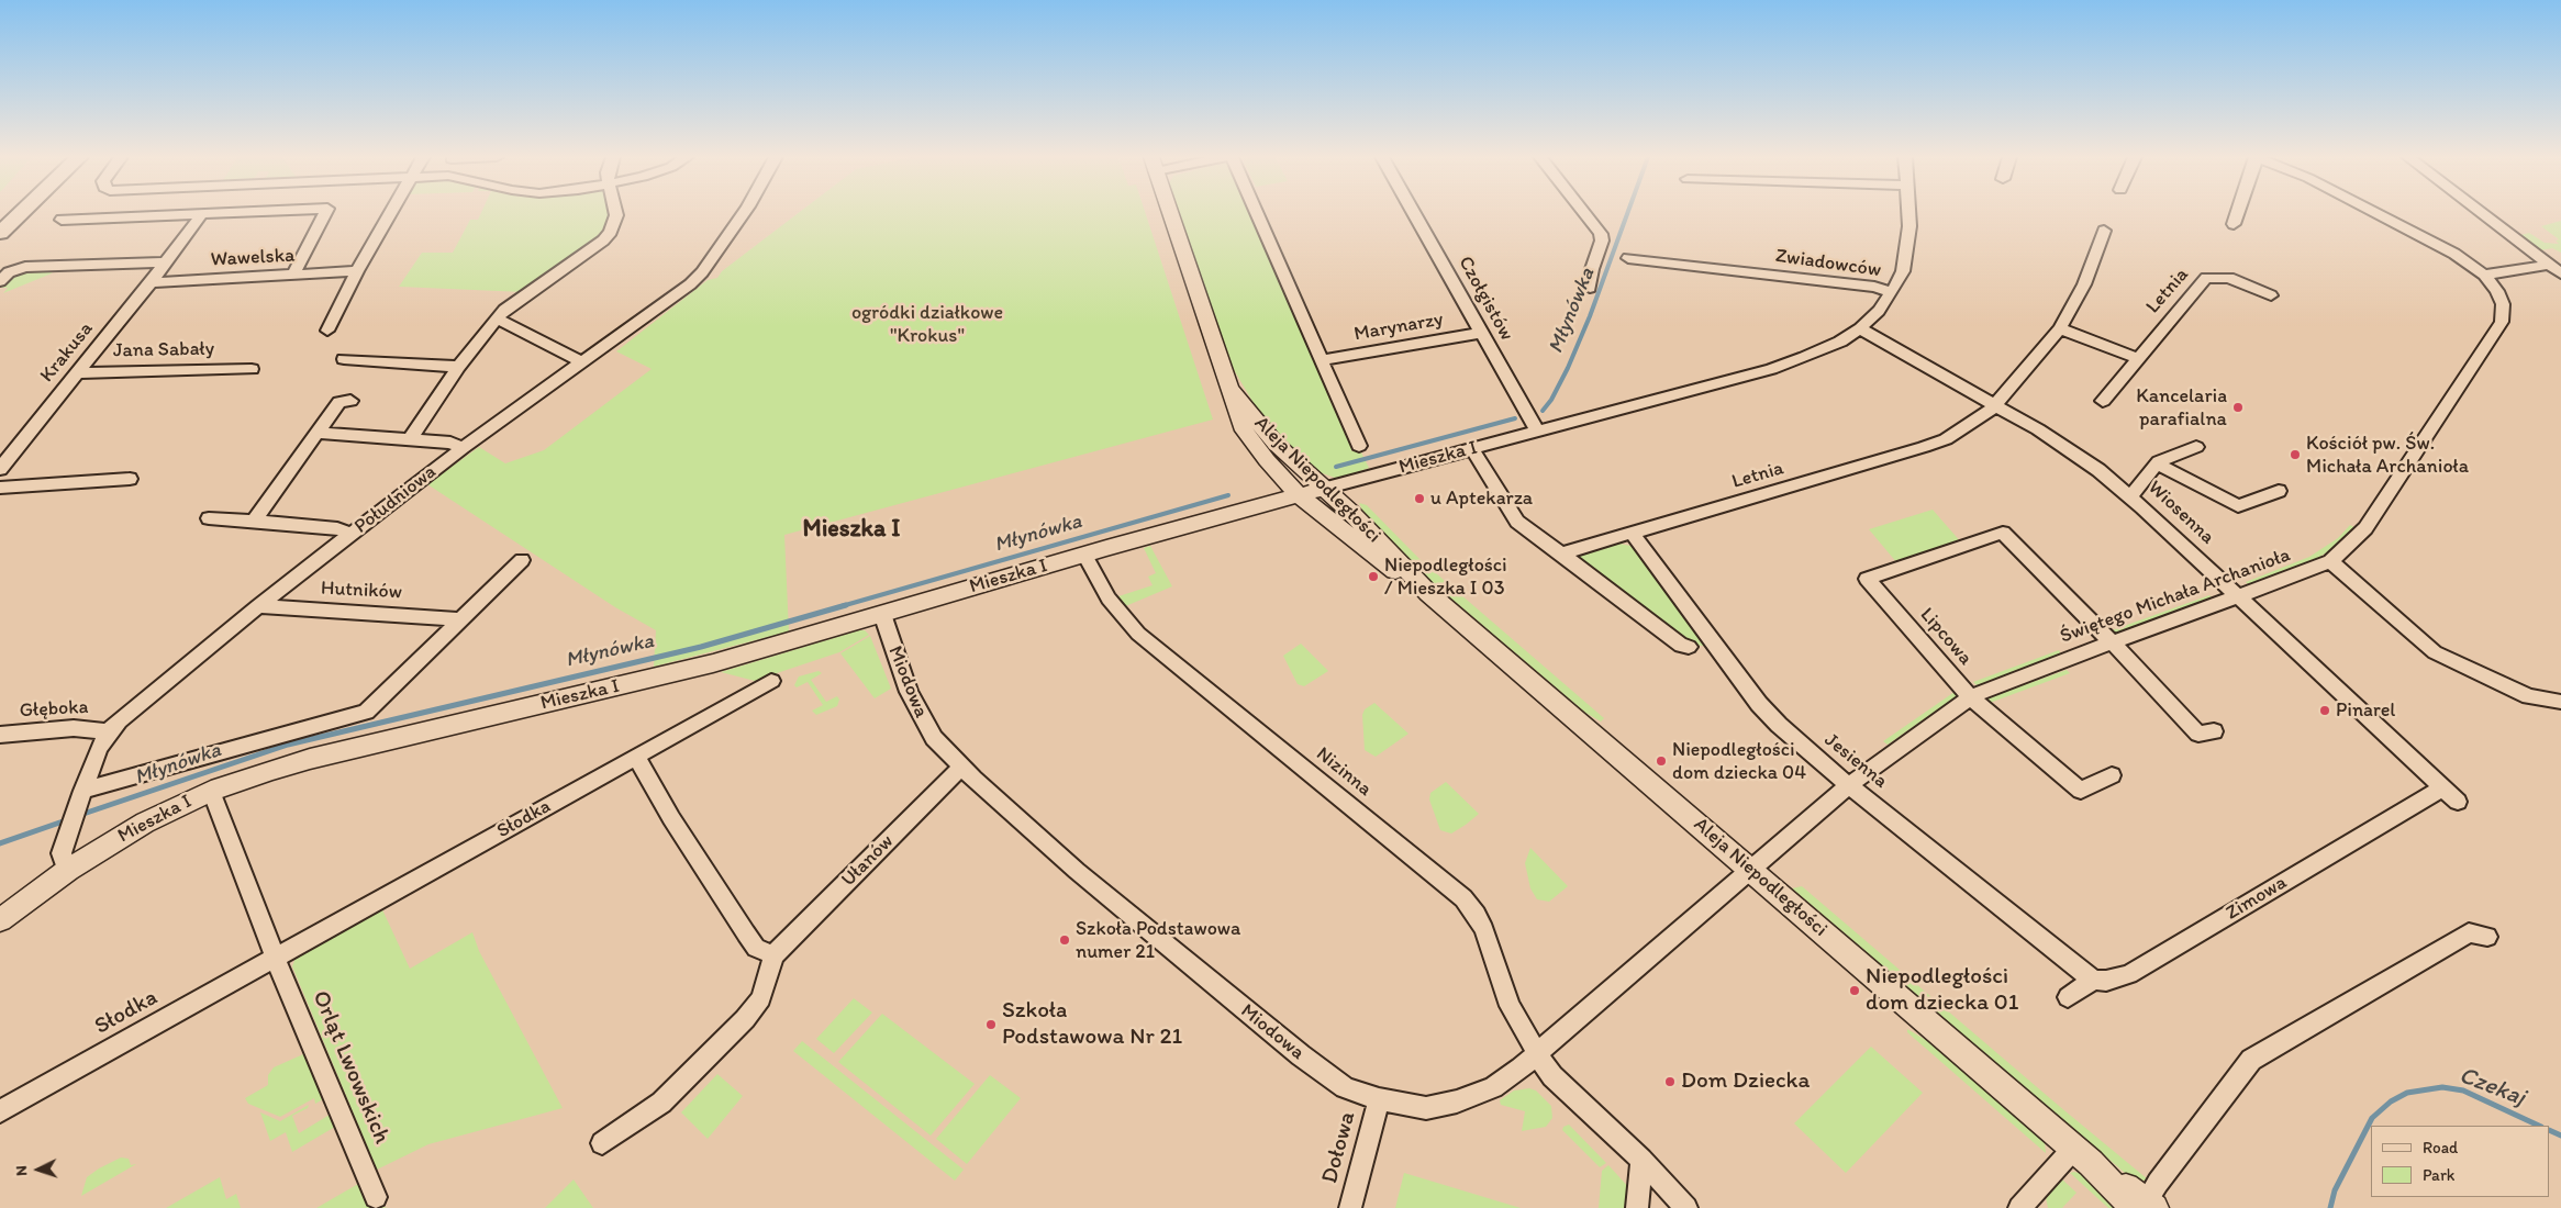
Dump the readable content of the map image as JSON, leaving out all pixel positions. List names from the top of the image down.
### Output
{
  "streets": {
    "street": [
      "Wawelska",
      "Zwiadowców",
      "Letnia",
      "Czołgistów",
      "Marynarzy",
      "Jana Sabały",
      "Krakusa",
      "Mieszka I",
      "Aleja Niepodległości",
      "Południowa",
      "Wiosenna",
      "Hutników",
      "Świętego Michała Archanioła",
      "Lipcowa",
      "Miodowa",
      "Głęboka",
      "Jesienna",
      "Nizinna",
      "Słodka",
      "Ułanów",
      "Zimowa",
      "Orląt Lwowskich",
      "Dołowa"
    ]
  },
  "crossings": [
    ["Wawelska", "Krakusa"],
    ["Zwiadowców", "Mieszka I"],
    ["Letnia", "Wiosenna"],
    ["Letnia", "Jesienna"],
    ["Czołgistów", "Marynarzy"],
    ["Czołgistów", "Mieszka I"],
    ["Jana Sabały", "Krakusa"],
    ["Mieszka I", "Aleja Niepodległości"],
    ["Mieszka I", "Południowa"],
    ["Mieszka I", "Wiosenna"],
    ["Mieszka I", "Miodowa"],
    ["Mieszka I", "Nizinna"],
    ["Aleja Niepodległości", "Świętego Michała Archanioła"],
    ["Aleja Niepodległości", "Miodowa"],
    ["Południowa", "Hutników"],
    ["Południowa", "Głęboka"],
    ["Wiosenna", "Świętego Michała Archanioła"],
    ["Wiosenna", "Zimowa"],
    ["Świętego Michała Archanioła", "Lipcowa"],
    ["Świętego Michała Archanioła", "Miodowa"],
    ["Świętego Michała Archanioła", "Jesienna"],
    ["Miodowa", "Nizinna"],
    ["Miodowa", "Ułanów"],
    ["Miodowa", "Dołowa"],
    ["Jesienna", "Zimowa"],
    ["Słodka", "Orląt Lwowskich"]
  ],
  "districts": ["Mieszka I"],
  "water": ["Młynówka", "Czekaj"],
  "parks": ["ogródki działkowe \"Krokus\""],
  "places": [
    "Kancelaria parafialna",
    "Kościół pw. Św. Michała Archanioła",
    "u Aptekarza",
    "Niepodległości / Mieszka I 03",
    "Pinarel",
    "Niepodległości dom dziecka 04",
    "Szkoła Podstawowa numer 21",
    "Niepodległości dom dziecka 01",
    "Szkoła Podstawowa Nr 21",
    "Dom Dziecka"
  ],
  "legend": ["Road", "Park"],
  "north": "left"
}
